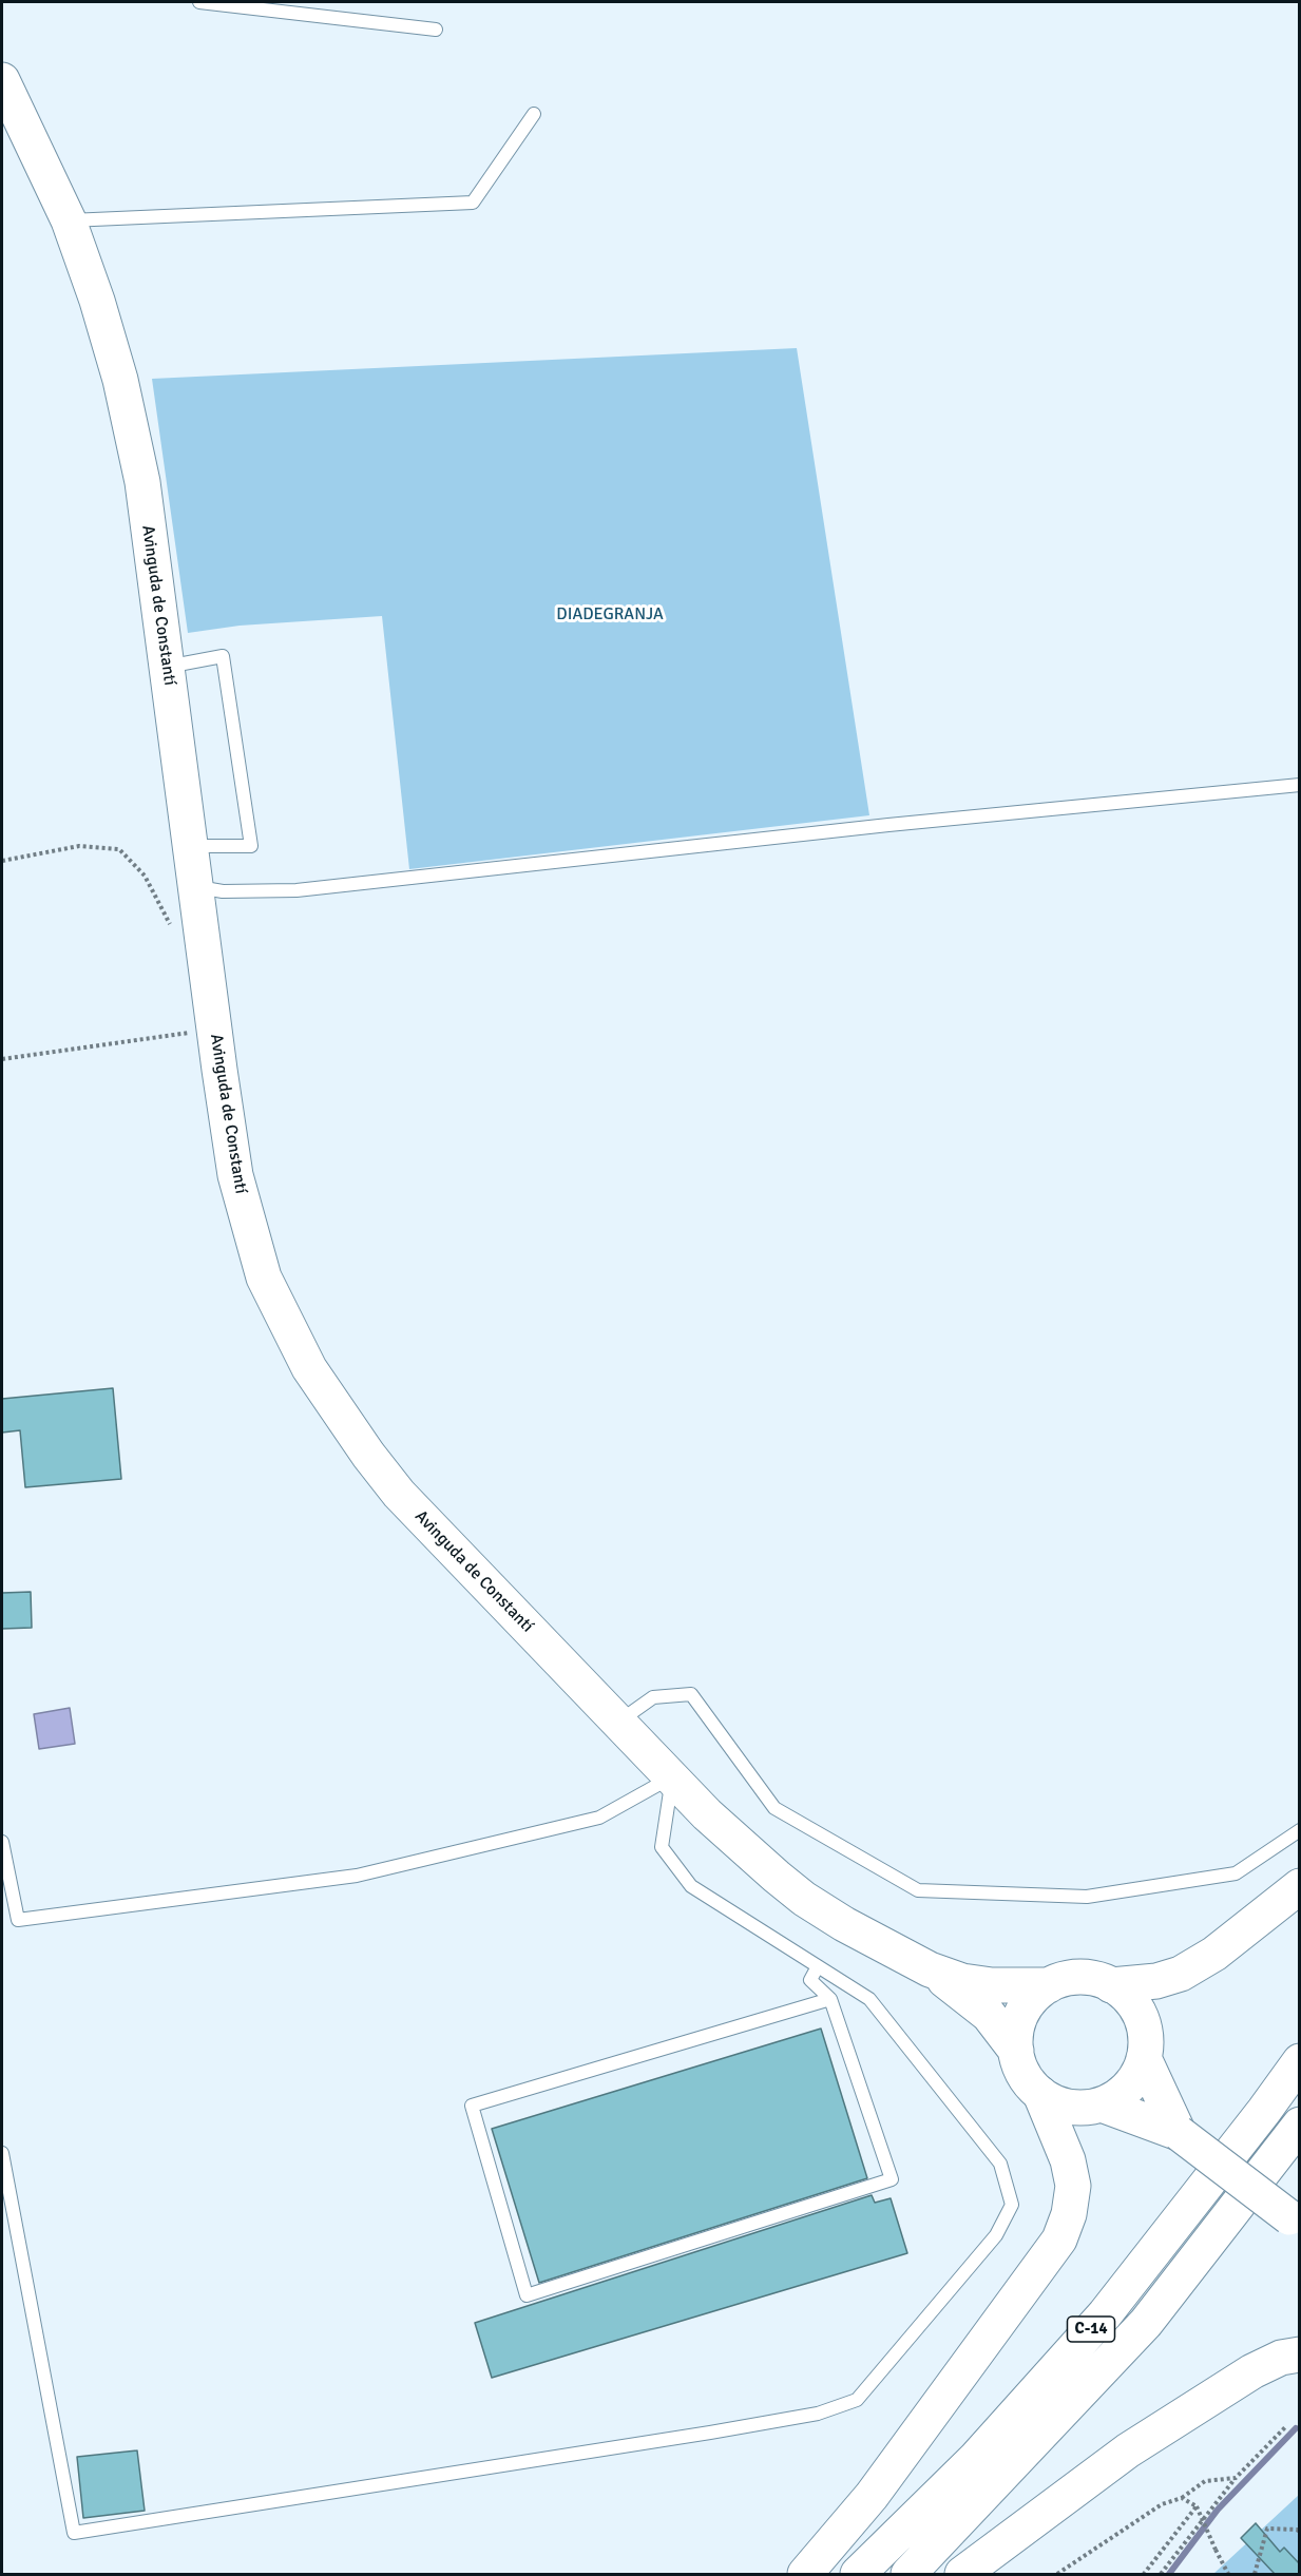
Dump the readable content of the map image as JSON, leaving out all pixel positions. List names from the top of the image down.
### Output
{
  "streets": {
    "main road": ["Avinguda de Constantí", "C-14"]
  },
  "parks": ["DIADEGRANJA"]
}
